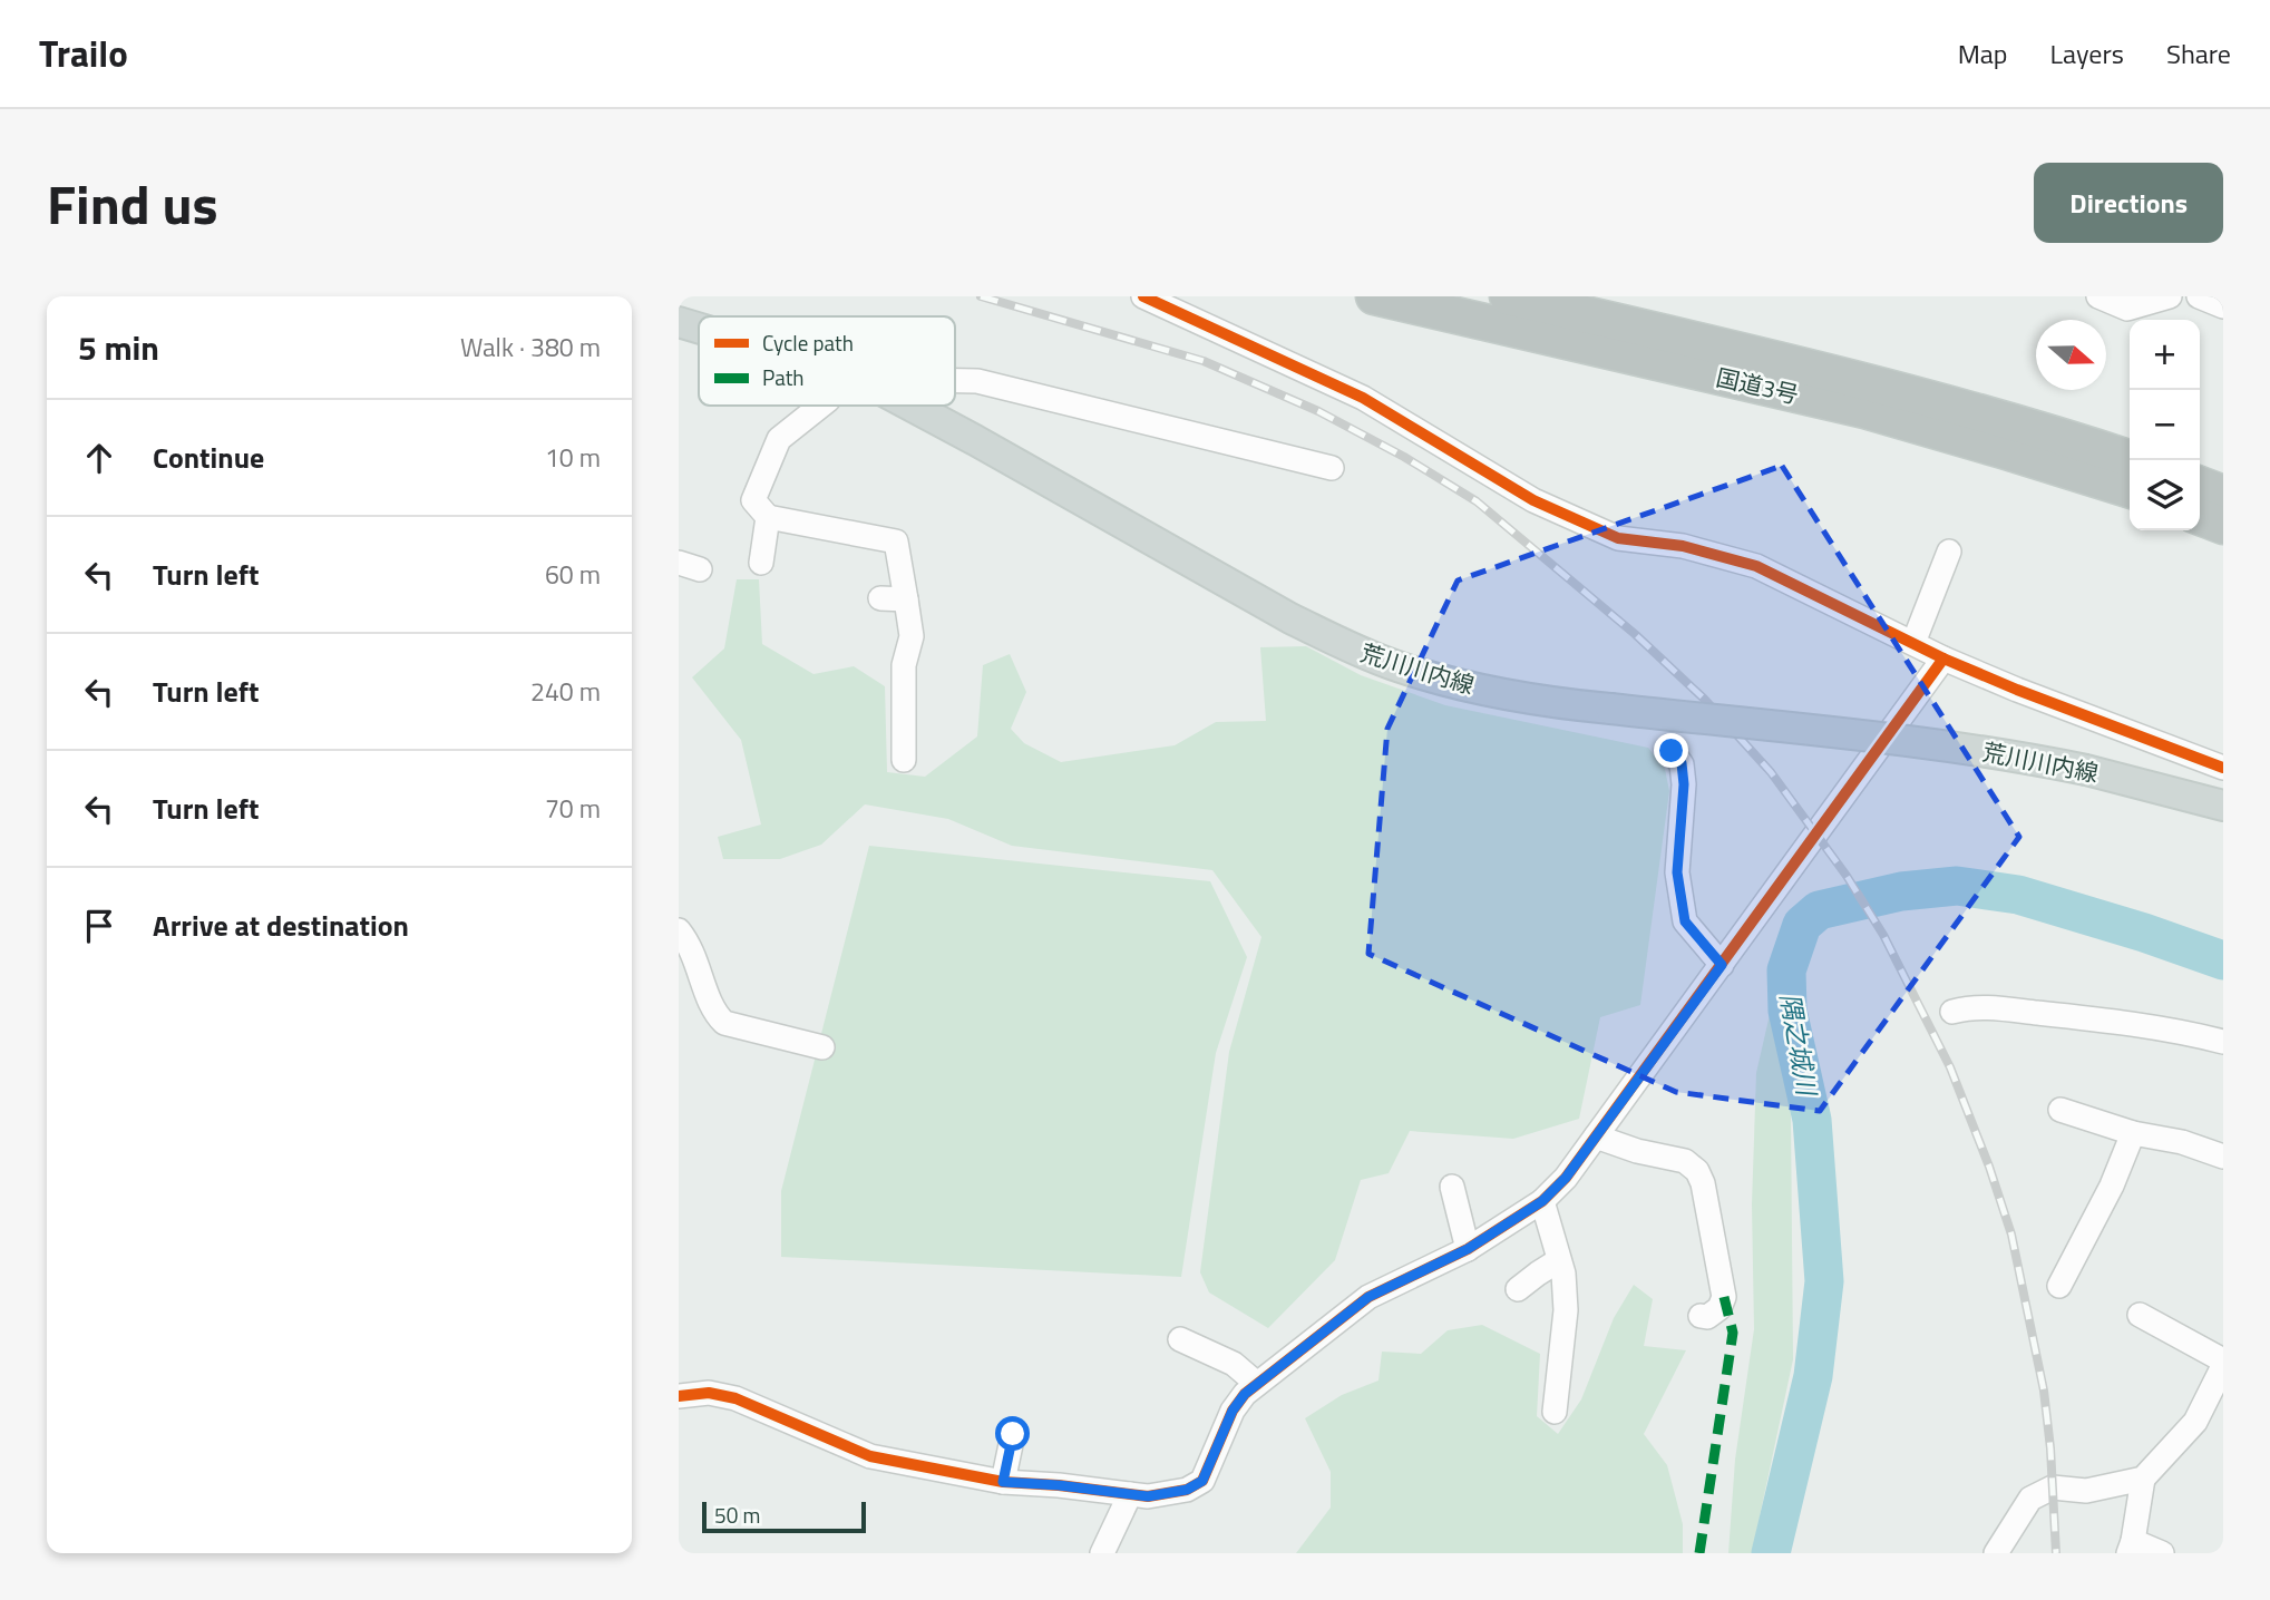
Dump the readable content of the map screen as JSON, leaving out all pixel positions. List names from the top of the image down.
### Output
{
  "streets": {
    "highway": ["国道3号"],
    "main road": ["荒川川内線"]
  },
  "water": ["隅之城川"],
  "legend": ["Cycle path", "Path"],
  "scale_bar": "50 m",
  "north": "right",
  "page": {
    "header": "Trailo",
    "nav": ["Map", "Layers", "Share"],
    "title": "Find us",
    "buttons": "Directions",
    "heading": ["5 min", "Walk · 380 m"],
    "map_buttons": ["+", "−"],
    "list": [
      ["Continue", "10 m"],
      ["Turn left", "60 m"],
      ["Turn left", "240 m"],
      ["Turn left", "70 m"],
      "Arrive at destination"
    ],
    "scale": "50 m"
  }
}
